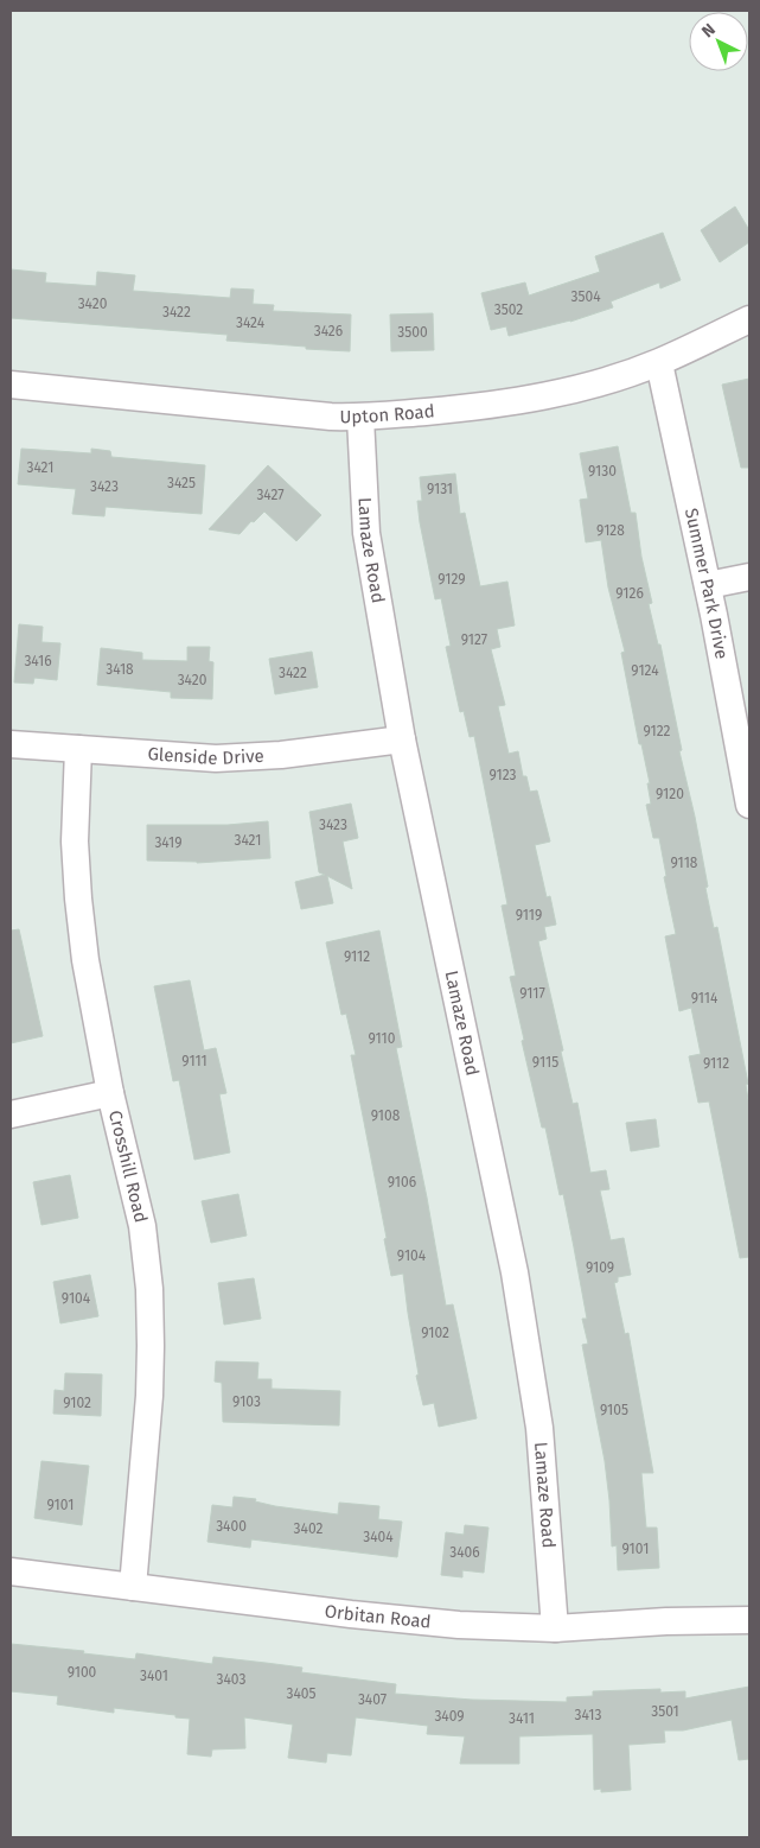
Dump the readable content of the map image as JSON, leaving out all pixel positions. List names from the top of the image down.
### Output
{
  "streets": {
    "street": [
      "Upton Road",
      "Lamaze Road",
      "Summer Park Drive",
      "Glenside Drive",
      "Crosshill Road",
      "Orbitan Road"
    ]
  },
  "crossings": [
    ["Upton Road", "Lamaze Road"],
    ["Upton Road", "Summer Park Drive"],
    ["Lamaze Road", "Glenside Drive"],
    ["Lamaze Road", "Orbitan Road"],
    ["Glenside Drive", "Crosshill Road"],
    ["Crosshill Road", "Orbitan Road"]
  ],
  "house_numbers": [
    "3504",
    "3420",
    "3502",
    "3422",
    "3424",
    "3426",
    "3500",
    "3421",
    "9130",
    "3425",
    "3423",
    "9131",
    "3427",
    "9128",
    "9129",
    "9126",
    "9127",
    "3416",
    "3418",
    "9124",
    "3422",
    "3420",
    "9122",
    "9123",
    "9120",
    "3423",
    "3421",
    "3419",
    "9118",
    "9119",
    "9112",
    "9117",
    "9114",
    "9110",
    "9111",
    "9115",
    "9112",
    "9108",
    "9106",
    "9104",
    "9109",
    "9104",
    "9102",
    "9103",
    "9102",
    "9105",
    "9101",
    "3400",
    "3402",
    "3404",
    "9101",
    "3406",
    "9100",
    "3401",
    "3403",
    "3405",
    "3407",
    "3501",
    "3413",
    "3409",
    "3411"
  ],
  "north": "top left"
}
